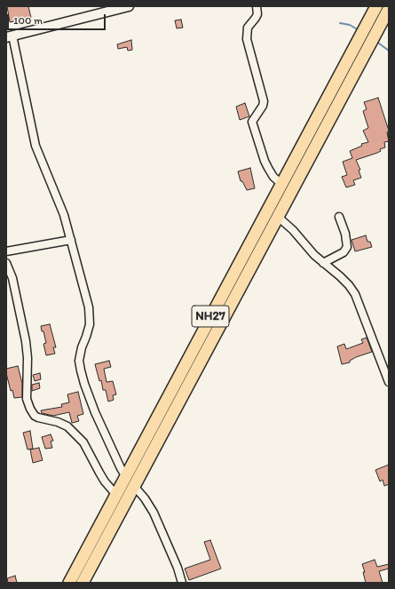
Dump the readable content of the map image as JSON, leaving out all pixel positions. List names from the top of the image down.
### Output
{
  "streets": {
    "highway": ["NH27"]
  },
  "scale_bar": "100 m"
}
